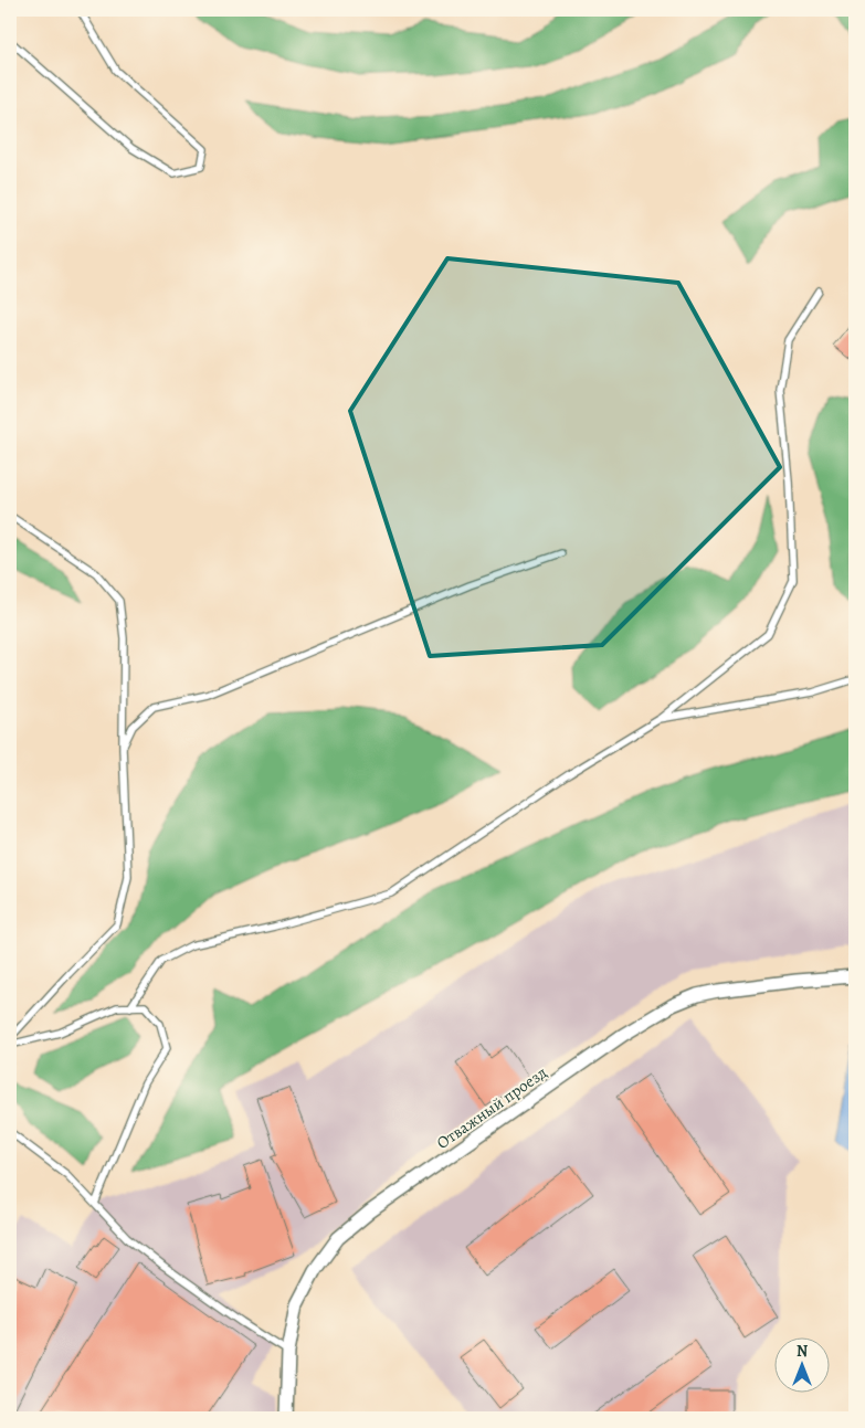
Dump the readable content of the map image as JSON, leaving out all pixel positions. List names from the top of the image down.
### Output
{
  "streets": {
    "street": ["Отважный проезд"]
  },
  "north": "top"
}
